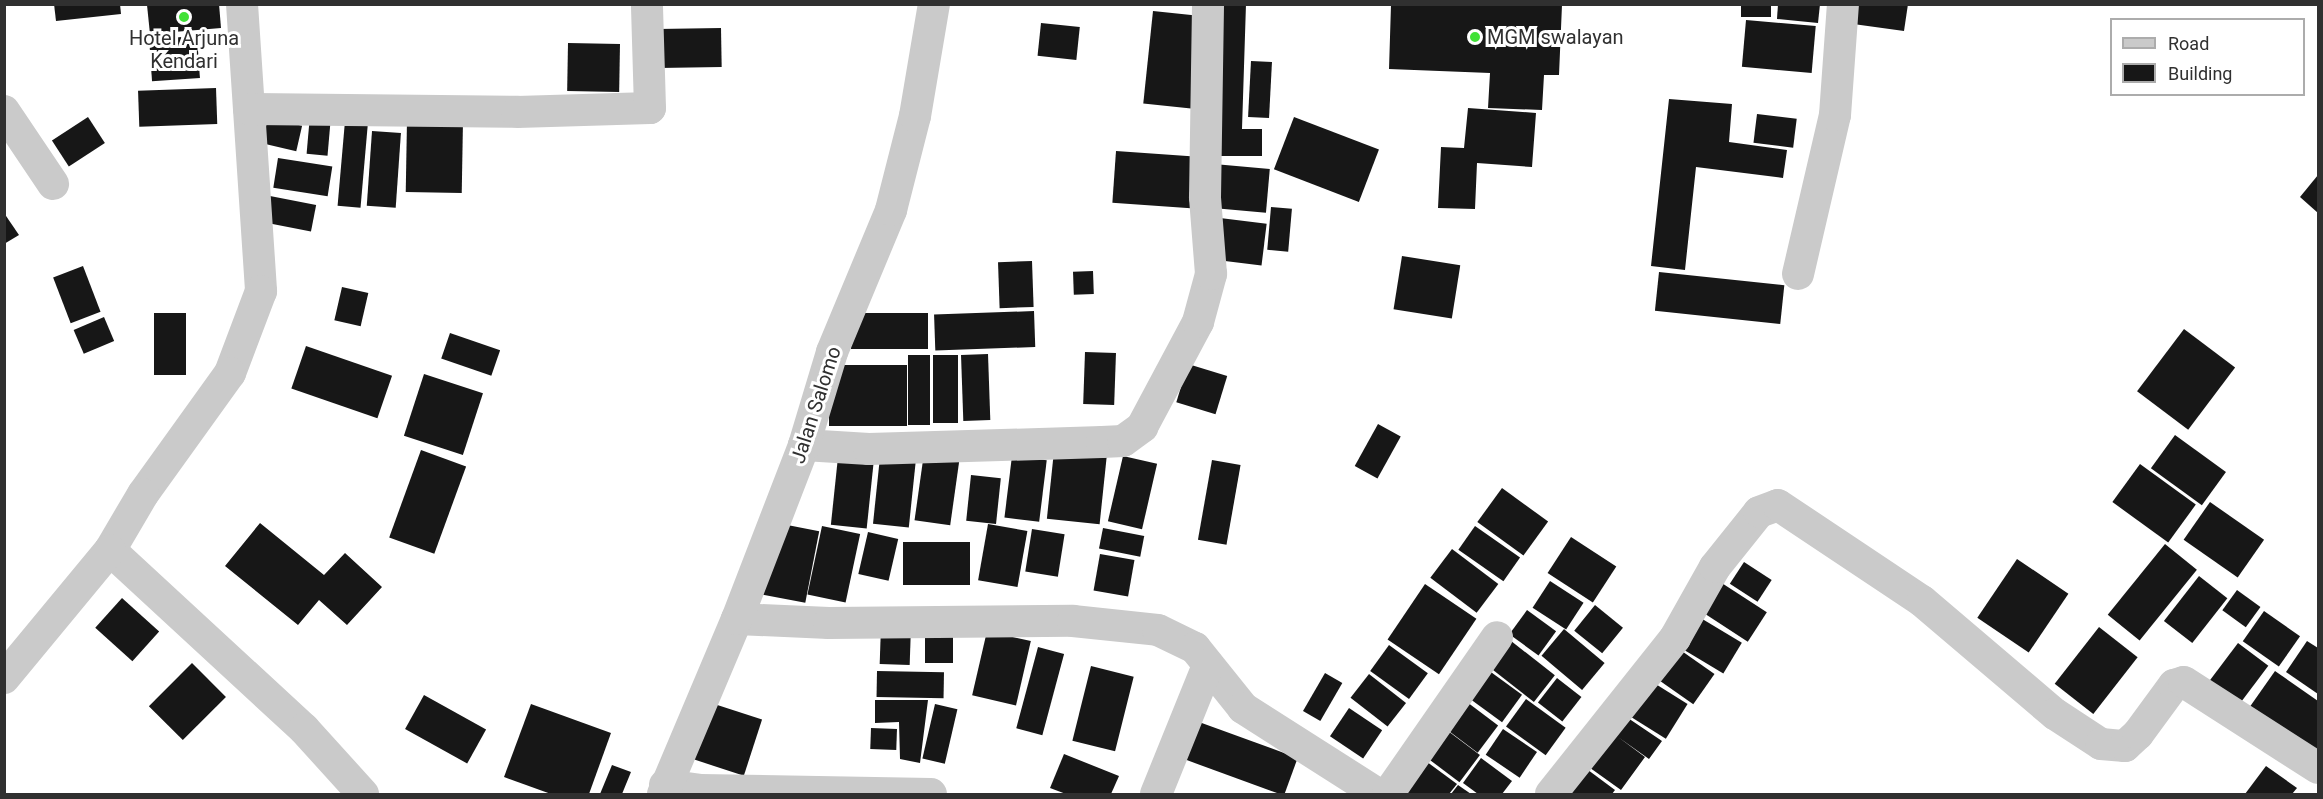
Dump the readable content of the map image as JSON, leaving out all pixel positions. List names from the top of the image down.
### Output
{
  "streets": {
    "street": ["Jalan Salomo"]
  },
  "places": ["Hotel Arjuna Kendari", "MGM swalayan"],
  "legend": ["Road", "Building"]
}
